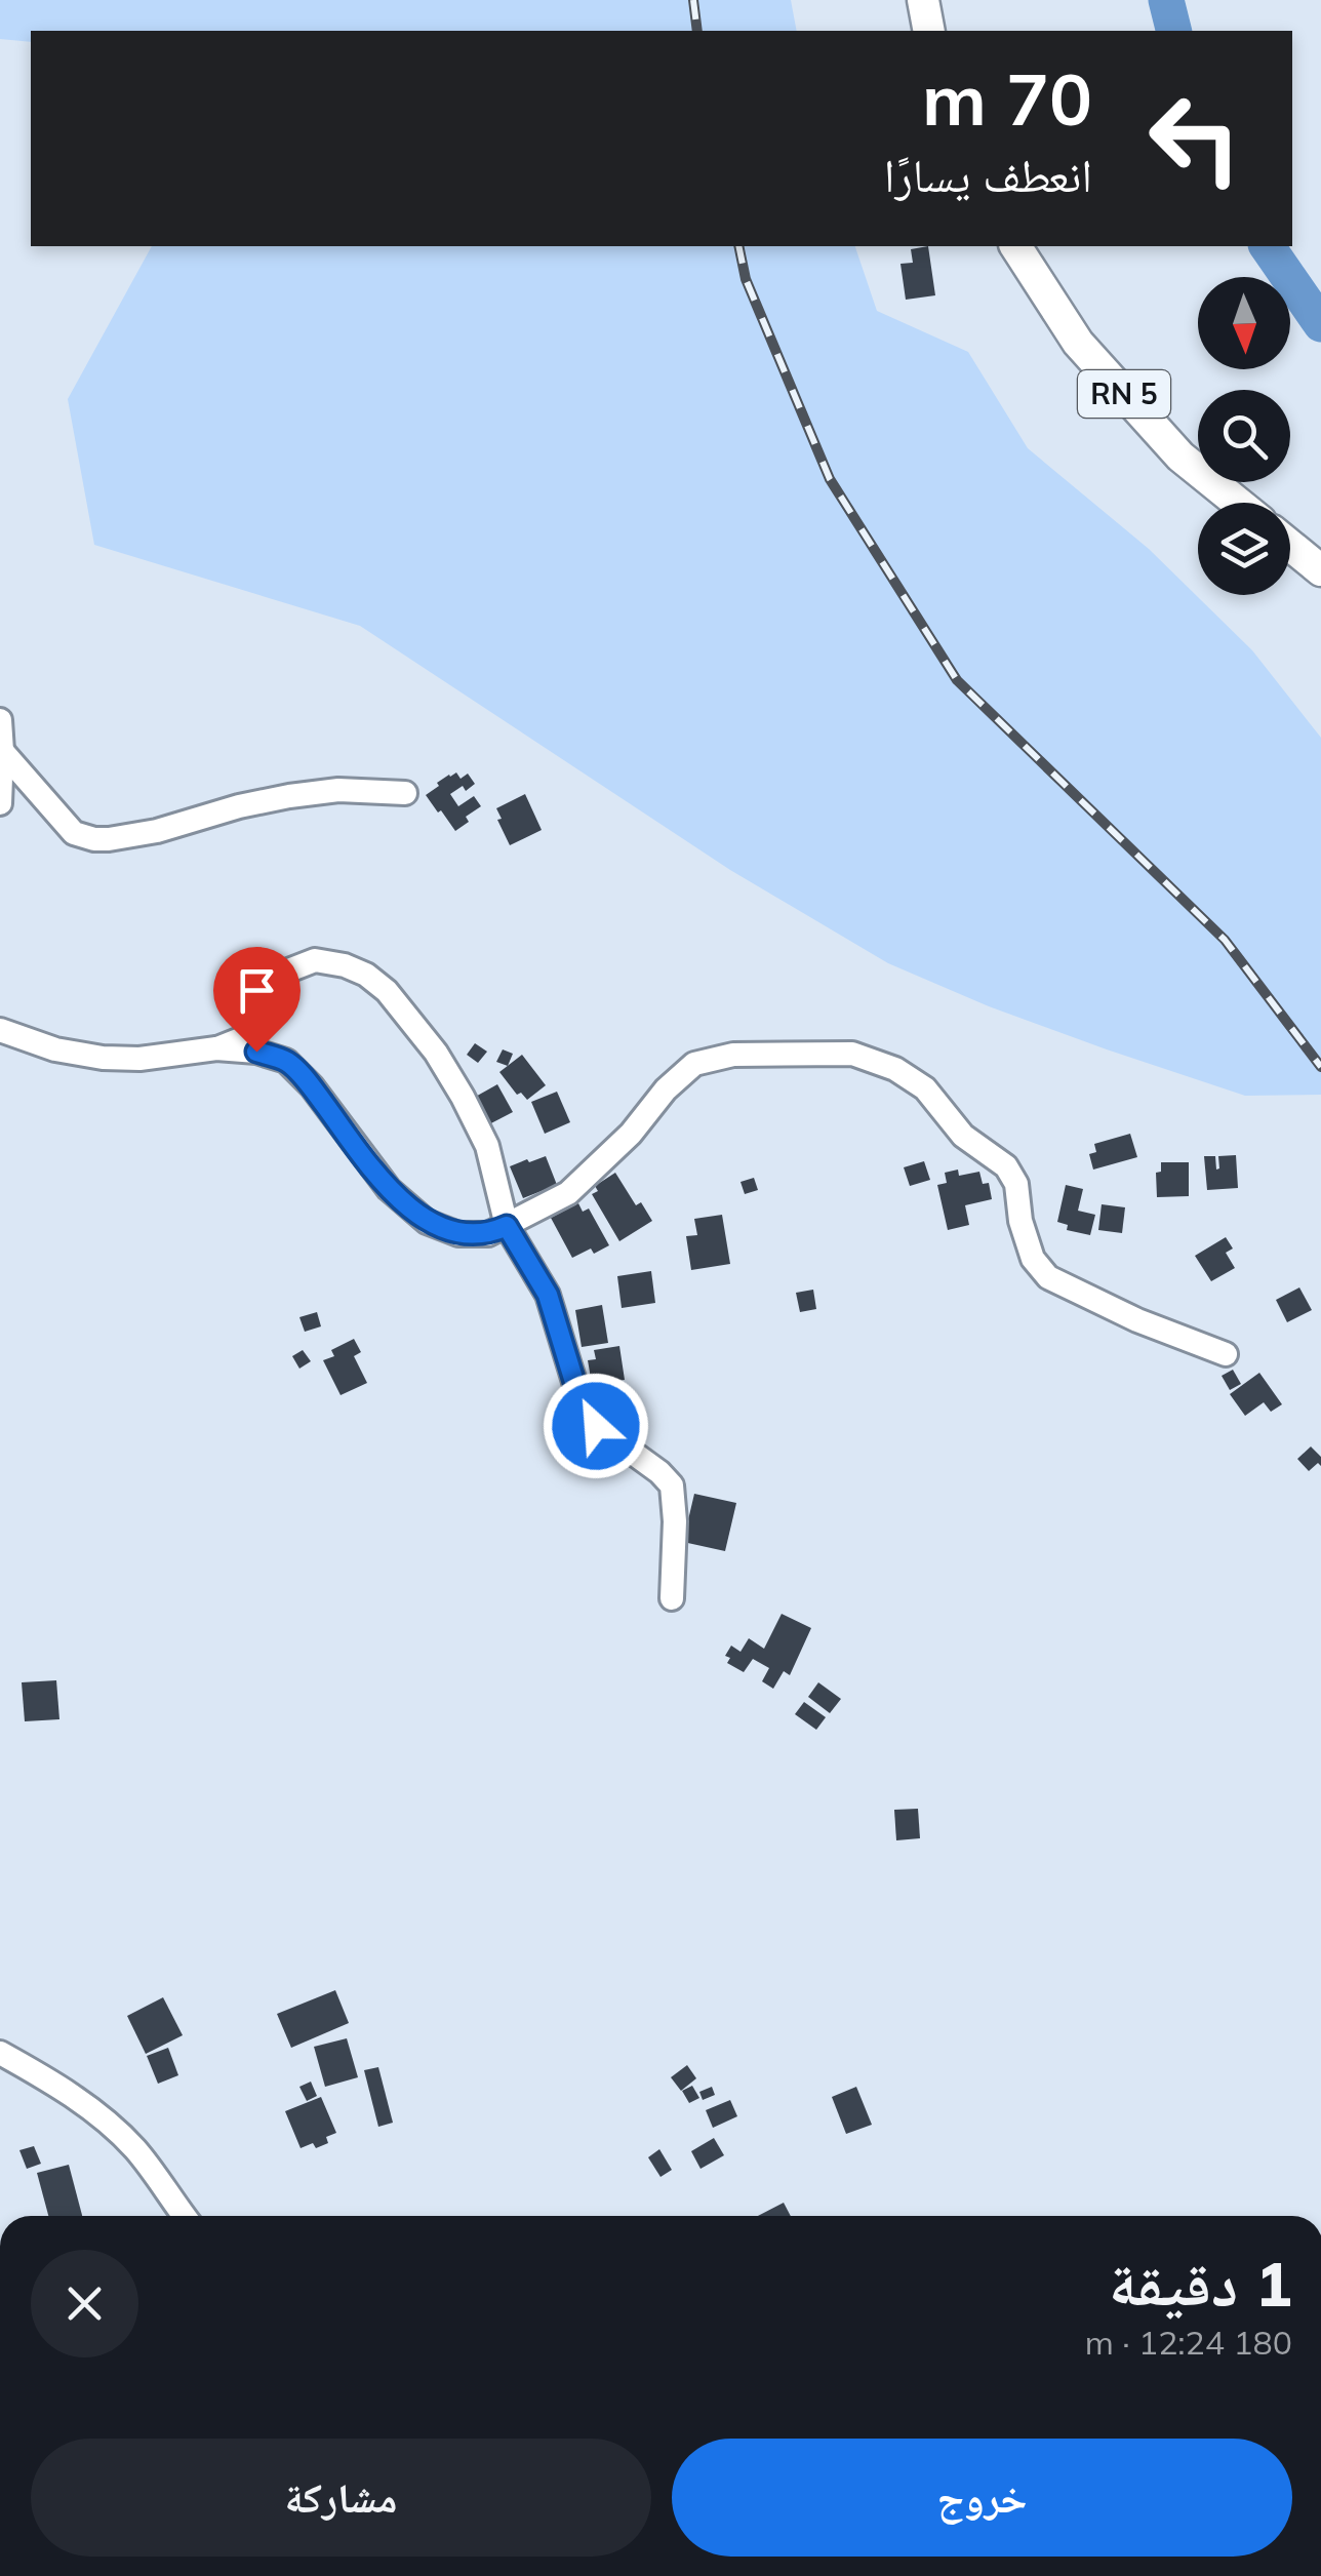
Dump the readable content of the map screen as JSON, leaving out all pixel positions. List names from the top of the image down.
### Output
{
  "streets": {
    "main road": ["RN 5"]
  },
  "north": "bottom",
  "page": {
    "turn": ["70 m", "انعطف يسارًا"],
    "heading": ["1 دقيقة", "180 m · 12:24"],
    "buttons": ["خروج", "مشاركة"]
  }
}
